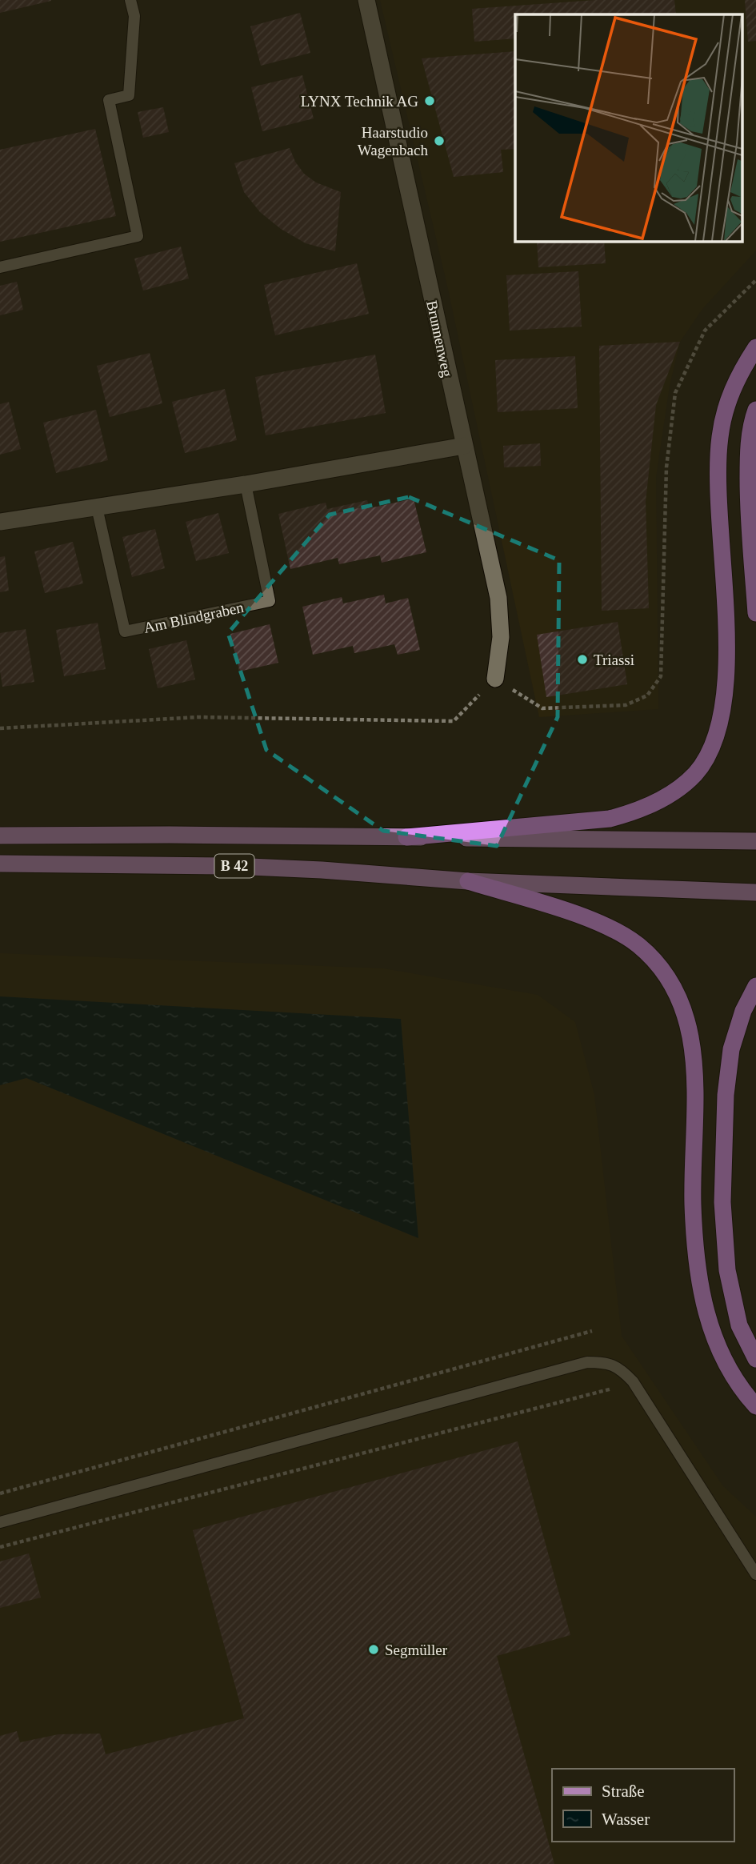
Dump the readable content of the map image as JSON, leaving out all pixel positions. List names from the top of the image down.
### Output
{
  "streets": {
    "main road": ["B 42"],
    "street": ["Brunnenweg"],
    "lane": ["Am Blindgraben"]
  },
  "places": [
    "LYNX Technik AG",
    "Haarstudio Wagenbach",
    "Triassi",
    "Segmüller"
  ],
  "legend": ["Straße", "Wasser"]
}
